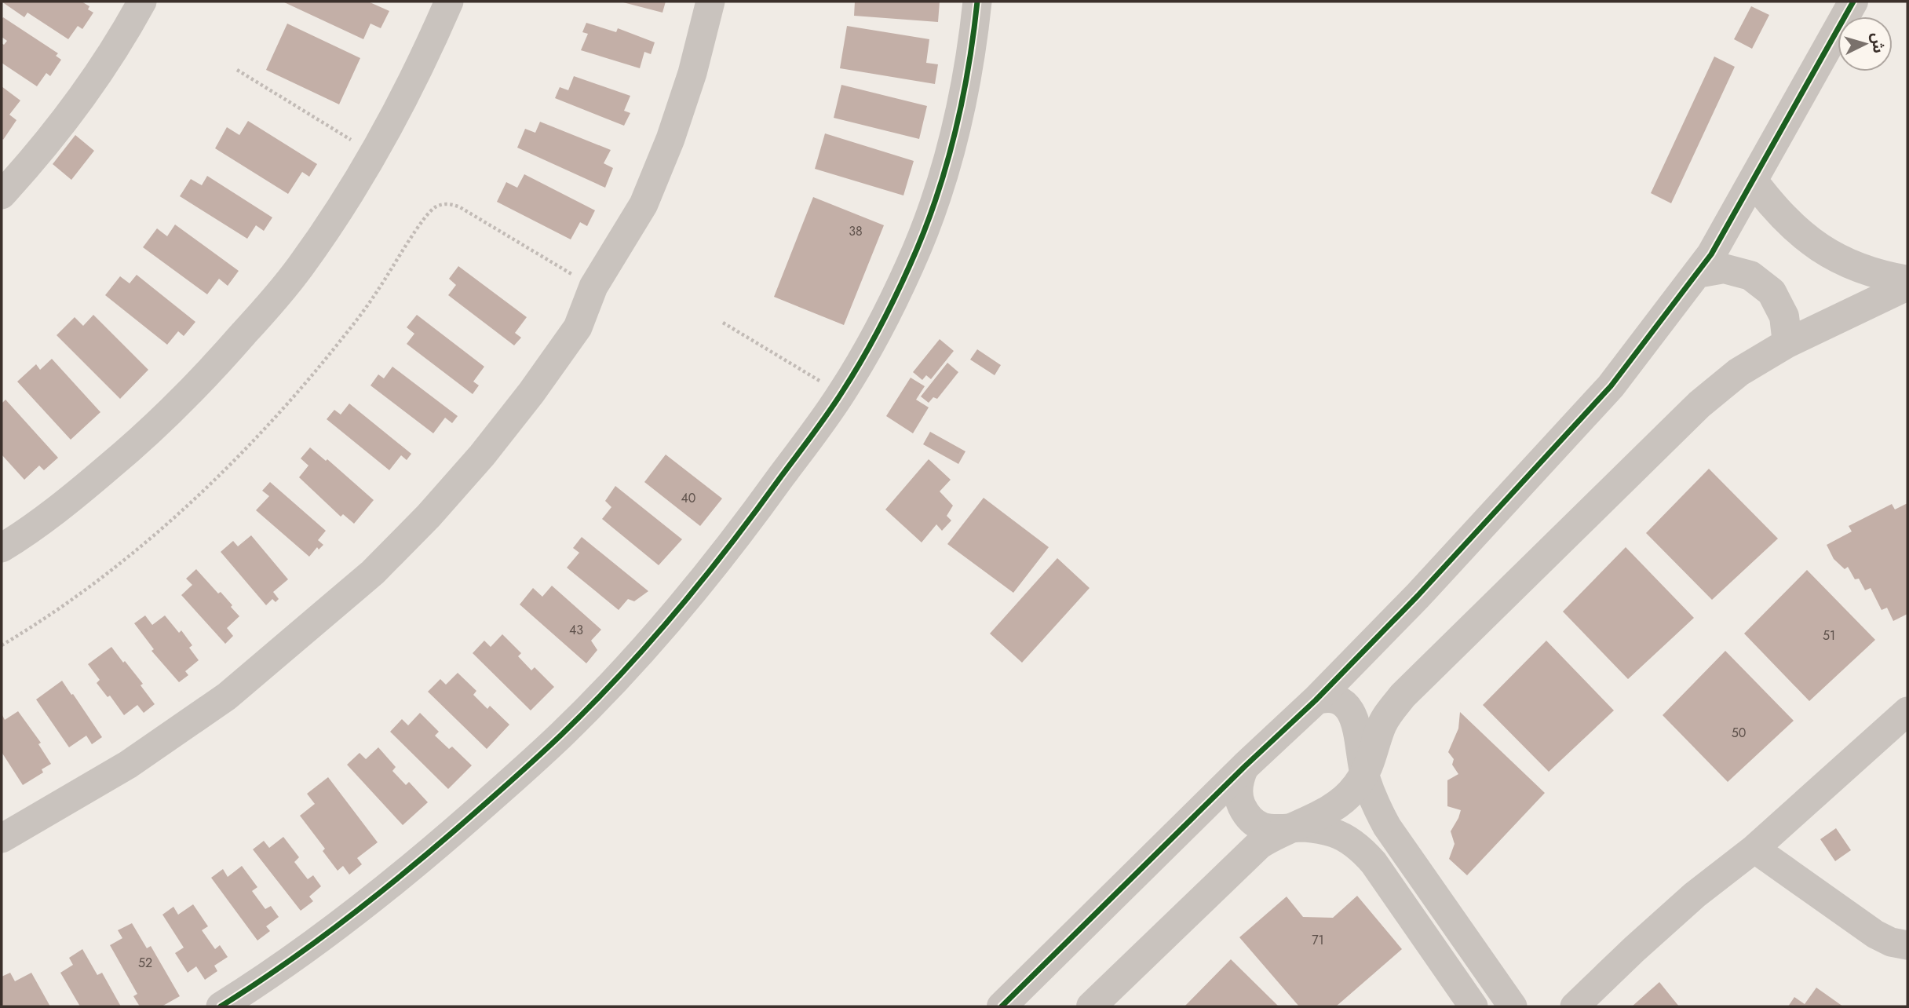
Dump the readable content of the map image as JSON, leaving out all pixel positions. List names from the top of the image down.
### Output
{
  "house_numbers": [
    "38",
    "40",
    "43",
    "51",
    "50",
    "71",
    "52"
  ],
  "north": "right"
}
